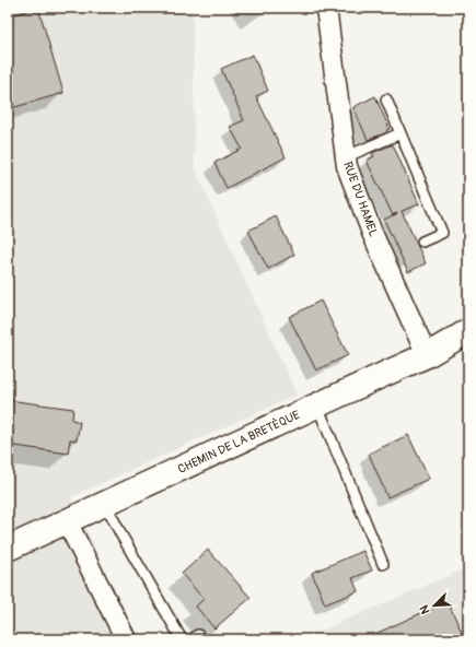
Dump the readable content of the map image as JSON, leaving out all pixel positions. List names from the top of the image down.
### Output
{
  "streets": {
    "street": ["RUE DU HAMEL", "CHEMIN DE LA BRETÈQUE"]
  },
  "crossings": [
    ["RUE DU HAMEL", "CHEMIN DE LA BRETÈQUE"]
  ],
  "north": "bottom left"
}
